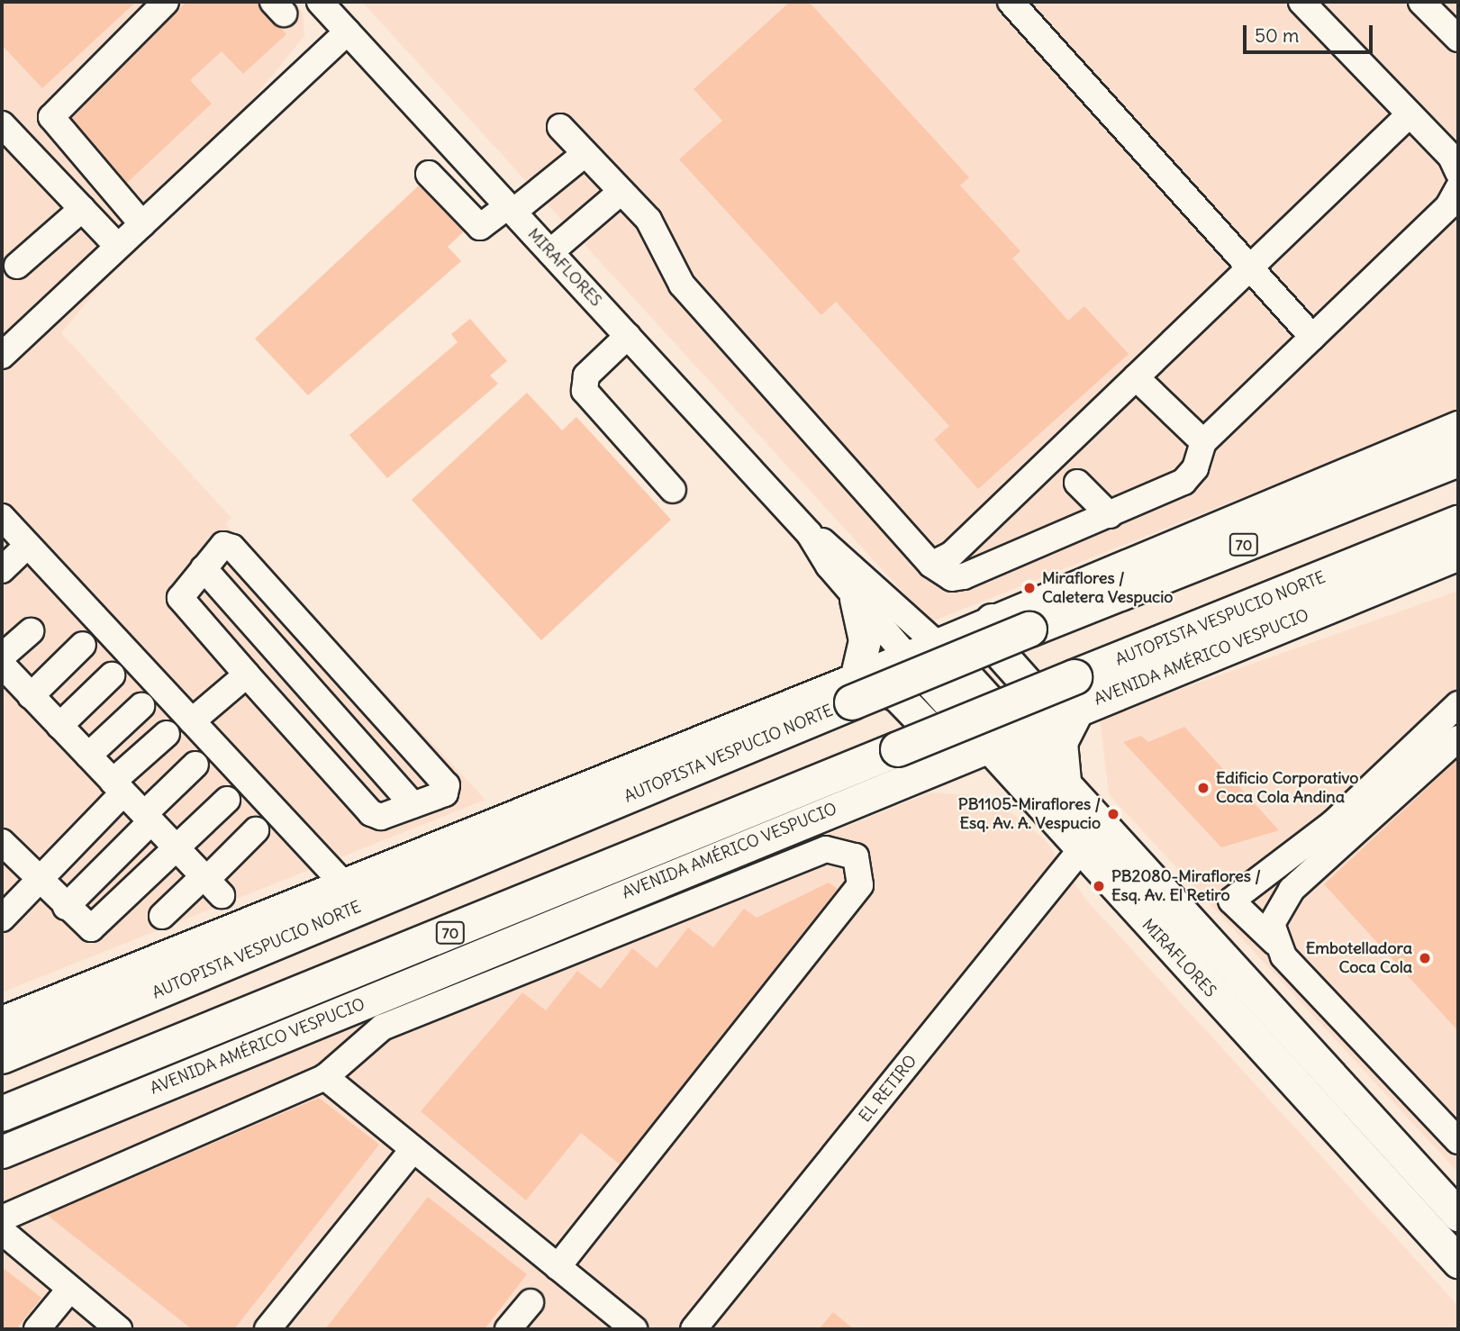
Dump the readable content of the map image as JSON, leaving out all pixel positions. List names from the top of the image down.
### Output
{
  "streets": {
    "highway": ["70", "AUTOPISTA VESPUCIO NORTE"],
    "main road": ["MIRAFLORES", "AVENIDA AMÉRICO VESPUCIO"],
    "street": ["EL RETIRO"]
  },
  "crossings": [
    ["MIRAFLORES", "AVENIDA AMÉRICO VESPUCIO"],
    ["MIRAFLORES", "EL RETIRO"],
    ["AUTOPISTA VESPUCIO NORTE", "AVENIDA AMÉRICO VESPUCIO"]
  ],
  "places": [
    "Miraflores / Caletera Vespucio",
    "Edificio Corporativo Coca Cola Andina",
    "PB1105-Miraflores / Esq. Av. A. Vespucio",
    "PB2080-Miraflores / Esq. Av. El Retiro",
    "Embotelladora Coca Cola"
  ],
  "scale_bar": "50 m"
}
